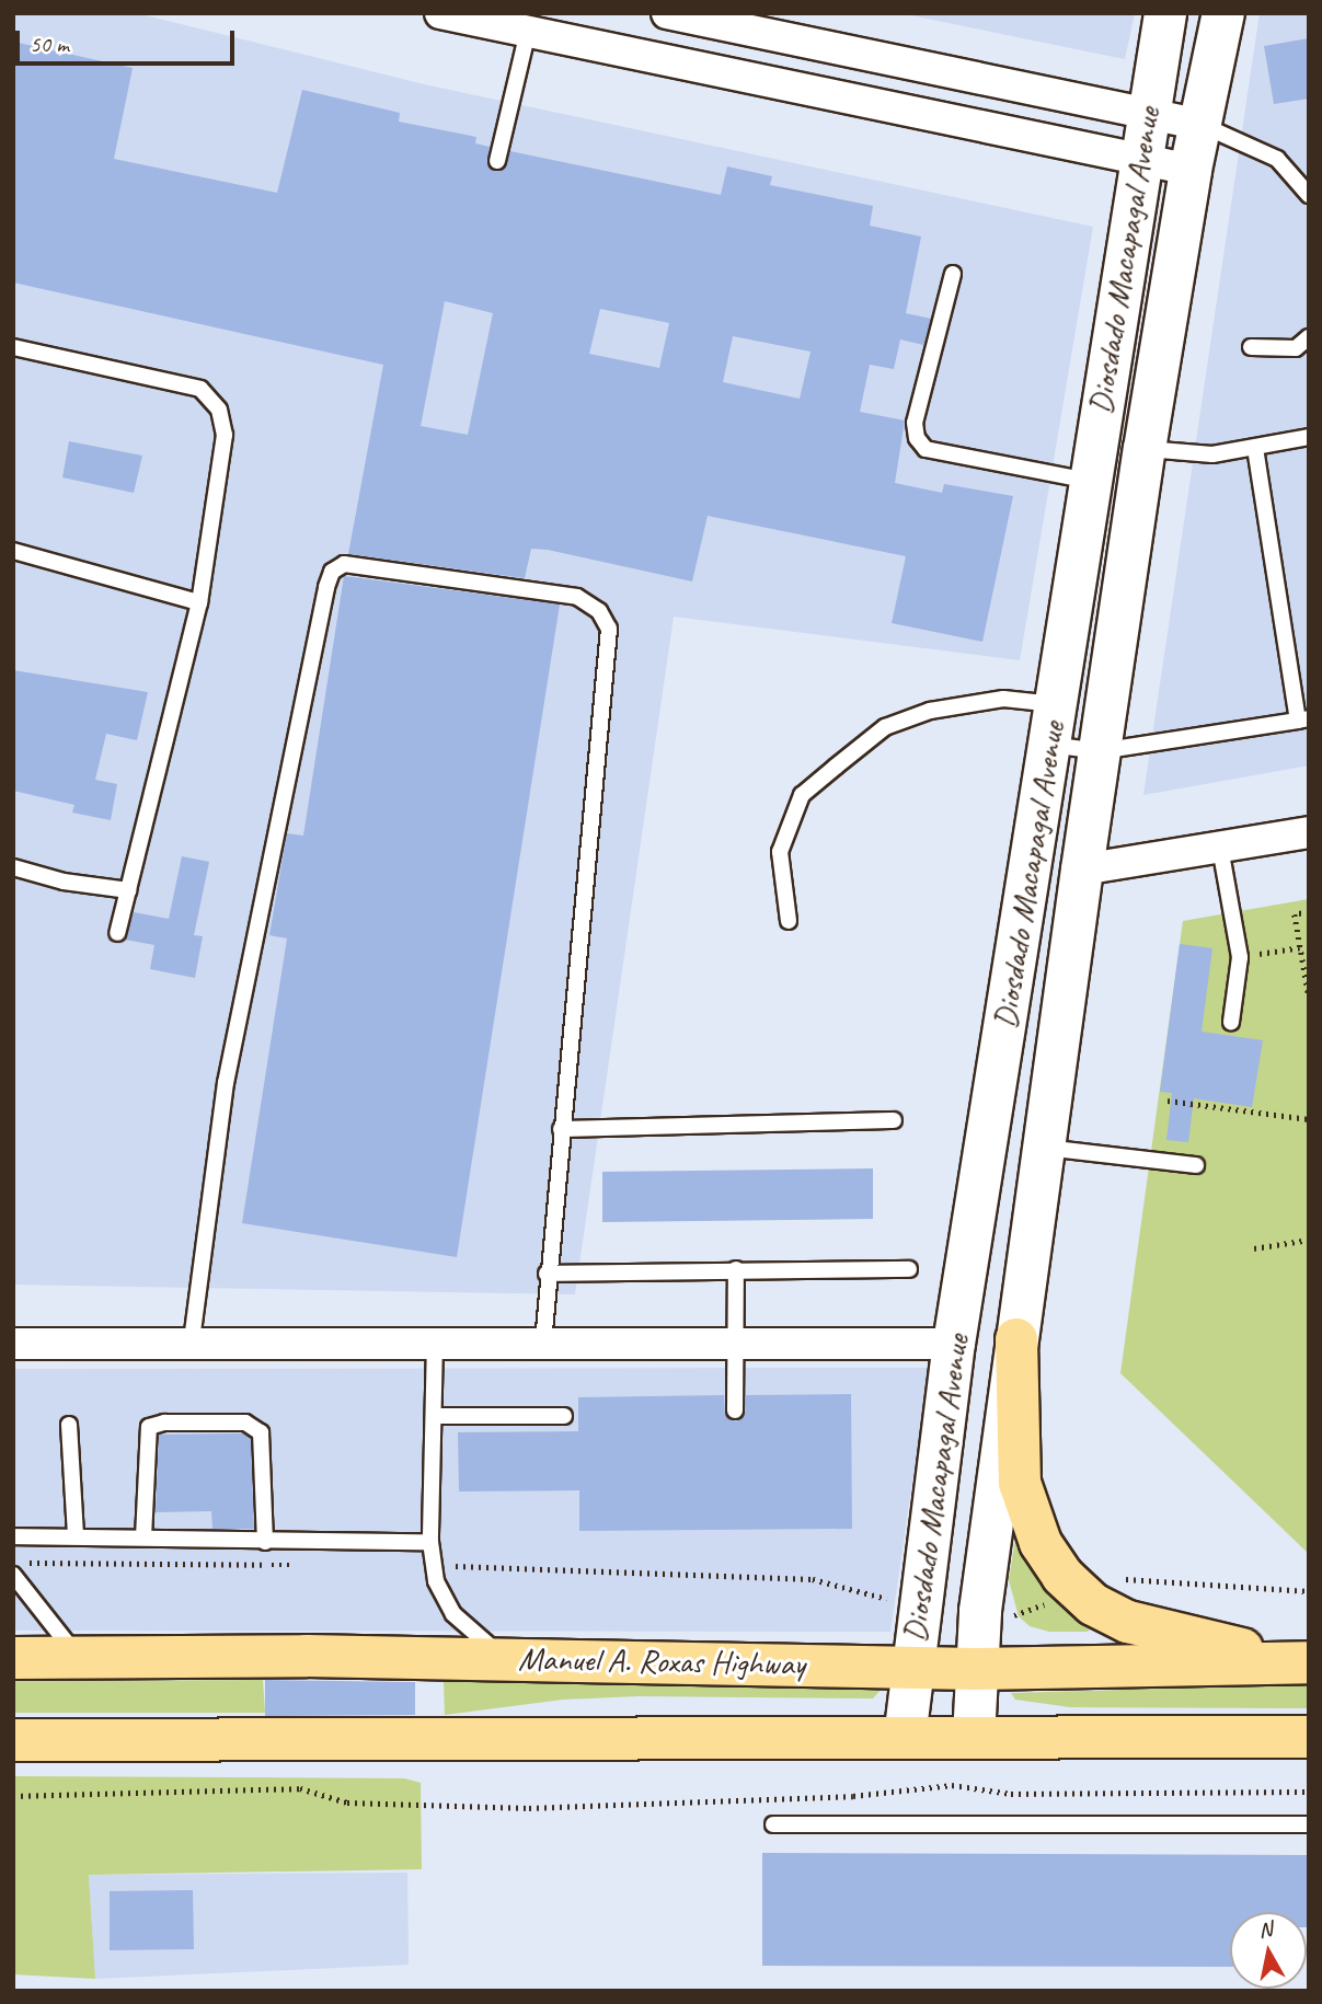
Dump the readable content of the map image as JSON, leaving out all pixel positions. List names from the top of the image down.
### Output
{
  "streets": {
    "main road": ["Diosdado Macapagal Avenue", "Manuel A. Roxas Highway"]
  },
  "crossings": [
    ["Diosdado Macapagal Avenue", "Manuel A. Roxas Highway"]
  ],
  "scale_bar": "50 m",
  "north": "top"
}
